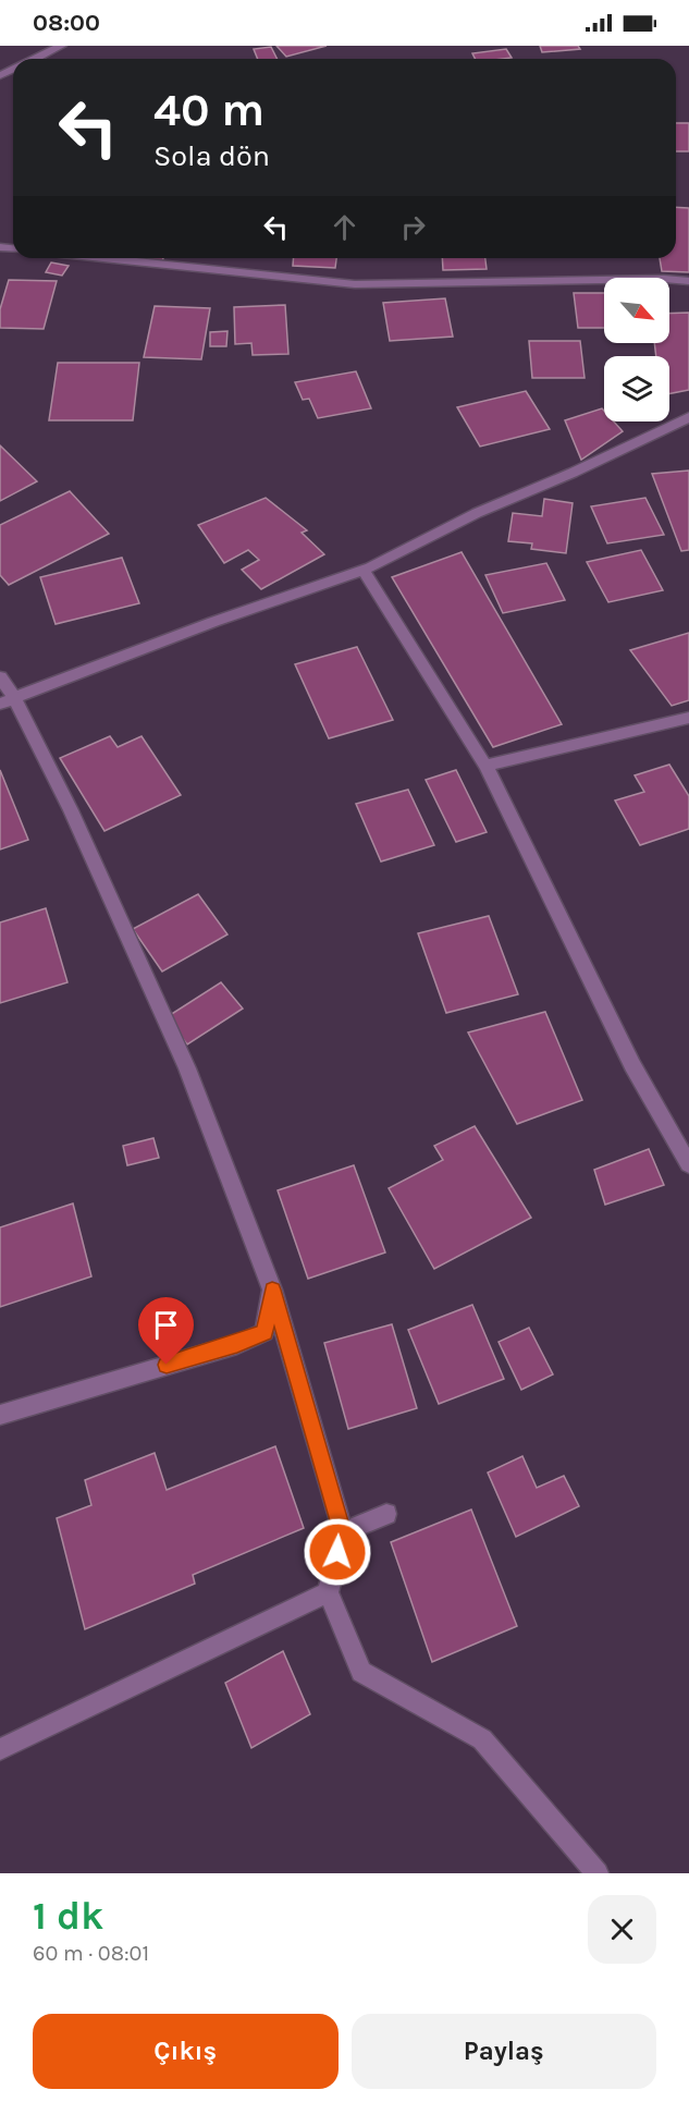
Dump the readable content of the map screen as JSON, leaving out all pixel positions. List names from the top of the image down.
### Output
{
  "north": "bottom right",
  "page": {
    "status": "08:00",
    "turn": ["40 m", "Sola dön"],
    "heading": ["1 dk", "60 m · 08:01"],
    "buttons": ["Çıkış", "Paylaş"]
  }
}
